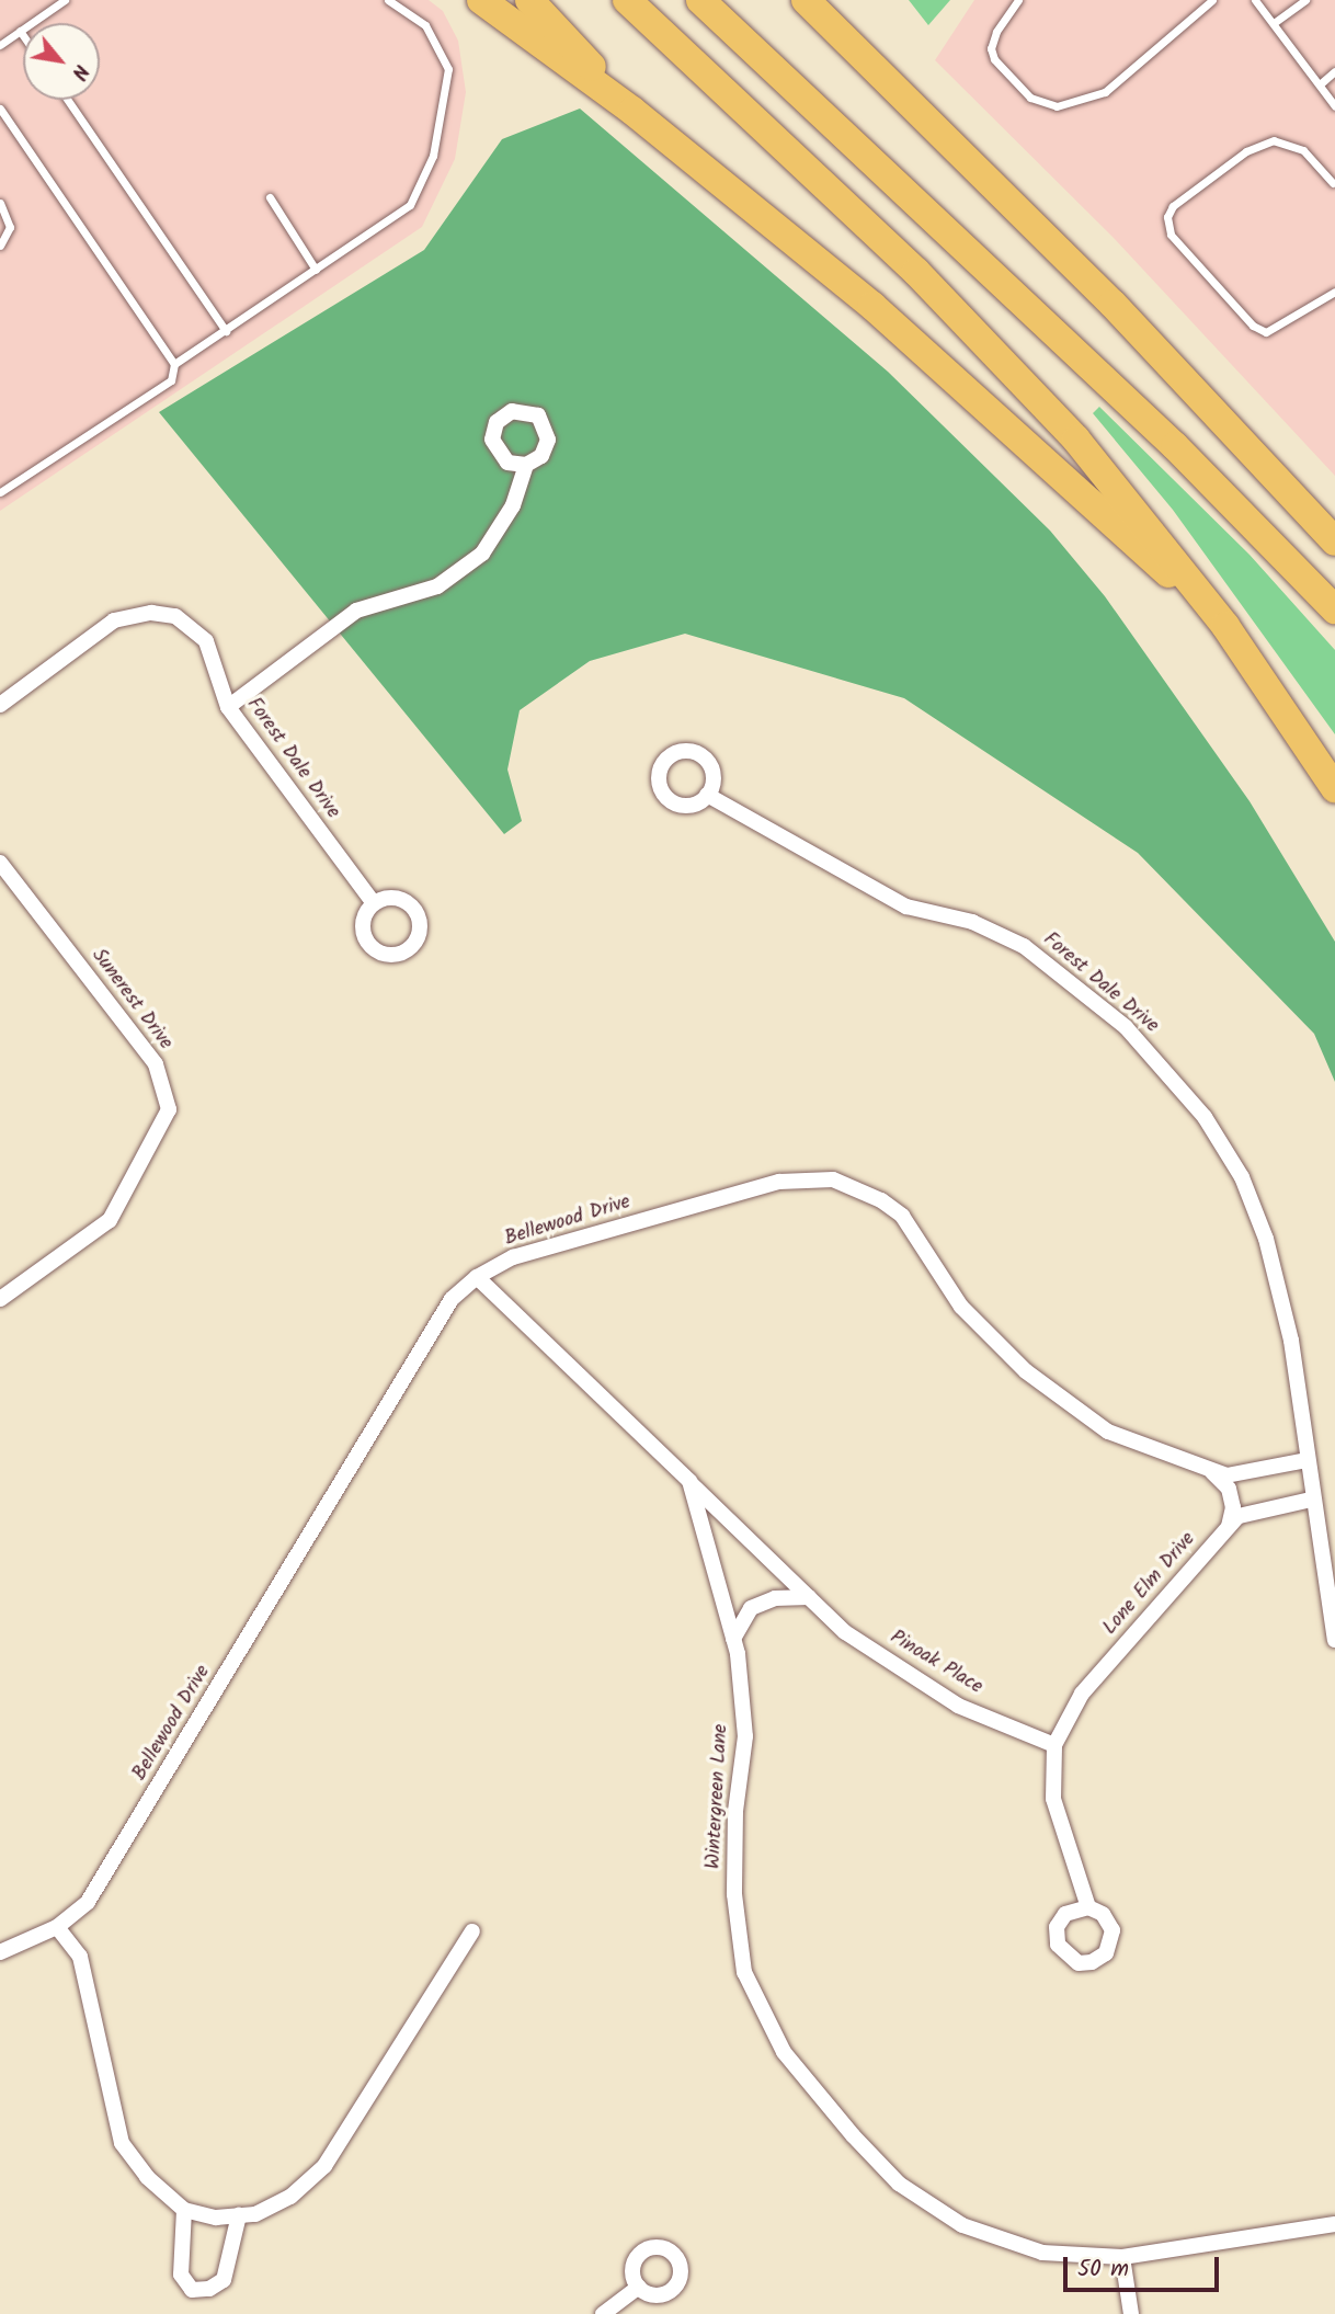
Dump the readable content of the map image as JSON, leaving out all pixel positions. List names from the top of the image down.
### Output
{
  "streets": {
    "street": [
      "Forest Dale Drive",
      "Sunerest Drive",
      "Bellewood Drive",
      "Lone Elm Drive",
      "Pinoak Place",
      "Wintergreen Lane"
    ]
  },
  "crossings": [
    ["Forest Dale Drive", "Bellewood Drive"],
    ["Forest Dale Drive", "Lone Elm Drive"],
    ["Lone Elm Drive", "Pinoak Place"],
    ["Pinoak Place", "Wintergreen Lane"]
  ],
  "scale_bar": "50 m",
  "north": "bottom right"
}
